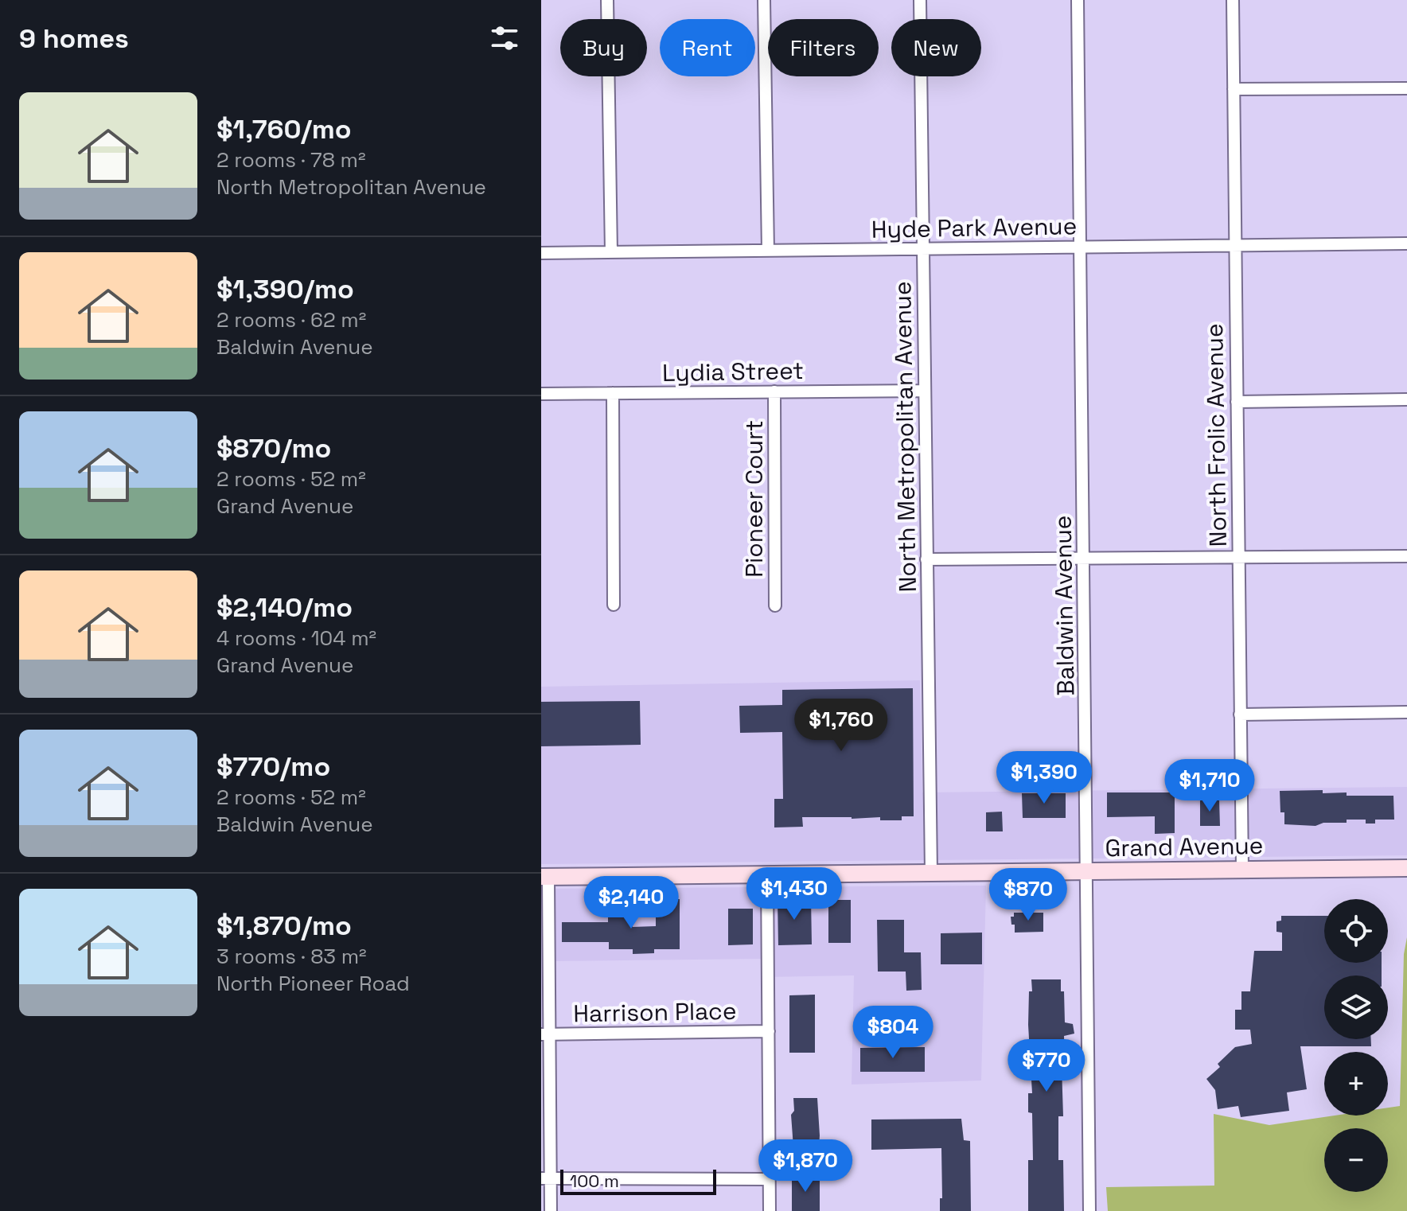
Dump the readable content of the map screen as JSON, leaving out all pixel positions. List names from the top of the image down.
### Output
{
  "streets": {
    "main road": ["Grand Avenue"],
    "street": [
      "Hyde Park Avenue",
      "Lydia Street",
      "North Frolic Avenue",
      "North Metropolitan Avenue",
      "Pioneer Court",
      "Baldwin Avenue",
      "Harrison Place"
    ]
  },
  "crossings": [
    ["Hyde Park Avenue", "North Frolic Avenue"],
    ["Hyde Park Avenue", "North Metropolitan Avenue"],
    ["Hyde Park Avenue", "Baldwin Avenue"],
    ["Lydia Street", "North Metropolitan Avenue"],
    ["Lydia Street", "Pioneer Court"],
    ["North Frolic Avenue", "Grand Avenue"],
    ["North Metropolitan Avenue", "Grand Avenue"],
    ["Baldwin Avenue", "Grand Avenue"]
  ],
  "scale_bar": "100 m",
  "page": {
    "heading": "9 homes",
    "chip": [
      "Buy",
      "Rent",
      "Filters",
      "New"
    ],
    "list": [
      {
        "name": "$1,760/mo",
        "note": "2 rooms · 78 m² · North Metropolitan Avenue"
      },
      {
        "name": "$1,390/mo",
        "note": "2 rooms · 62 m² · Baldwin Avenue"
      },
      {
        "name": "$870/mo",
        "note": "2 rooms · 52 m² · Grand Avenue"
      },
      {
        "name": "$2,140/mo",
        "note": "4 rooms · 104 m² · Grand Avenue"
      },
      {
        "name": "$770/mo",
        "note": "2 rooms · 52 m² · Baldwin Avenue"
      },
      {
        "name": "$1,870/mo",
        "note": "3 rooms · 83 m² · North Pioneer Road"
      }
    ],
    "price": [
      "$1,760",
      "$1,390",
      "$1,710",
      "$1,430",
      "$870",
      "$2,140",
      "$804",
      "$770",
      "$1,870"
    ],
    "map_buttons": ["+", "−"],
    "scale": "100 m"
  }
}
